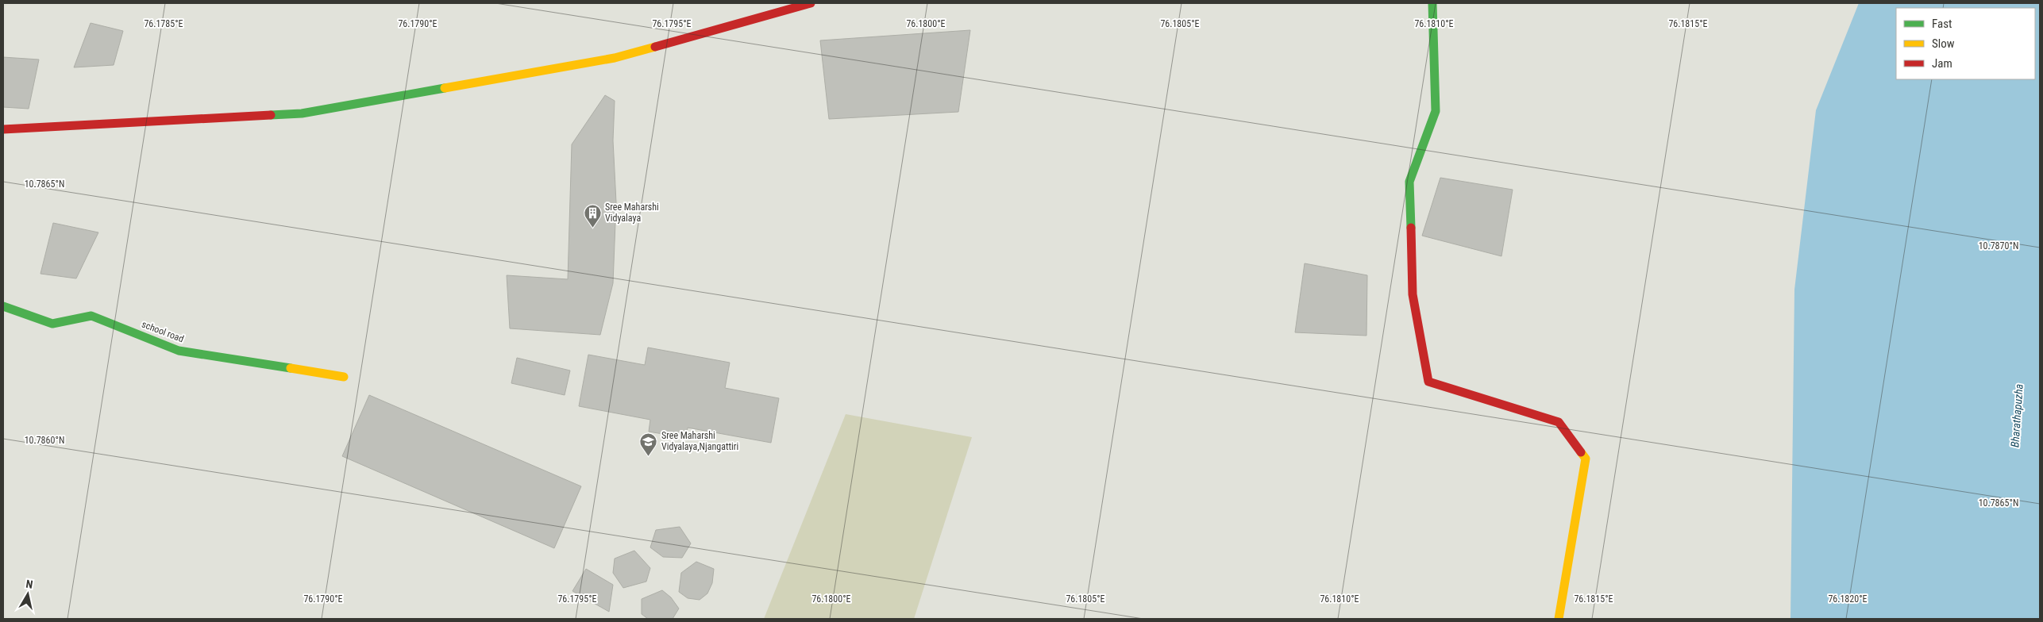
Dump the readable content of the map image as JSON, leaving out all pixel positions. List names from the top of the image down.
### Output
{
  "streets": {
    "street": ["school road"]
  },
  "water": ["Bharathapuzha"],
  "places": {
    "building": ["Sree Maharshi Vidyalaya"],
    "school or university": ["Sree Maharshi Vidyalaya,Njangattiri"]
  },
  "legend": ["Fast", "Slow", "Jam"],
  "north": "top",
  "coordinates": [
    "76.1785°E",
    "76.1790°E",
    "76.1795°E",
    "76.1800°E",
    "76.1805°E",
    "76.1810°E",
    "76.1815°E",
    "10.7865°N",
    "10.7870°N",
    "10.7860°N",
    "76.1820°E"
  ]
}
